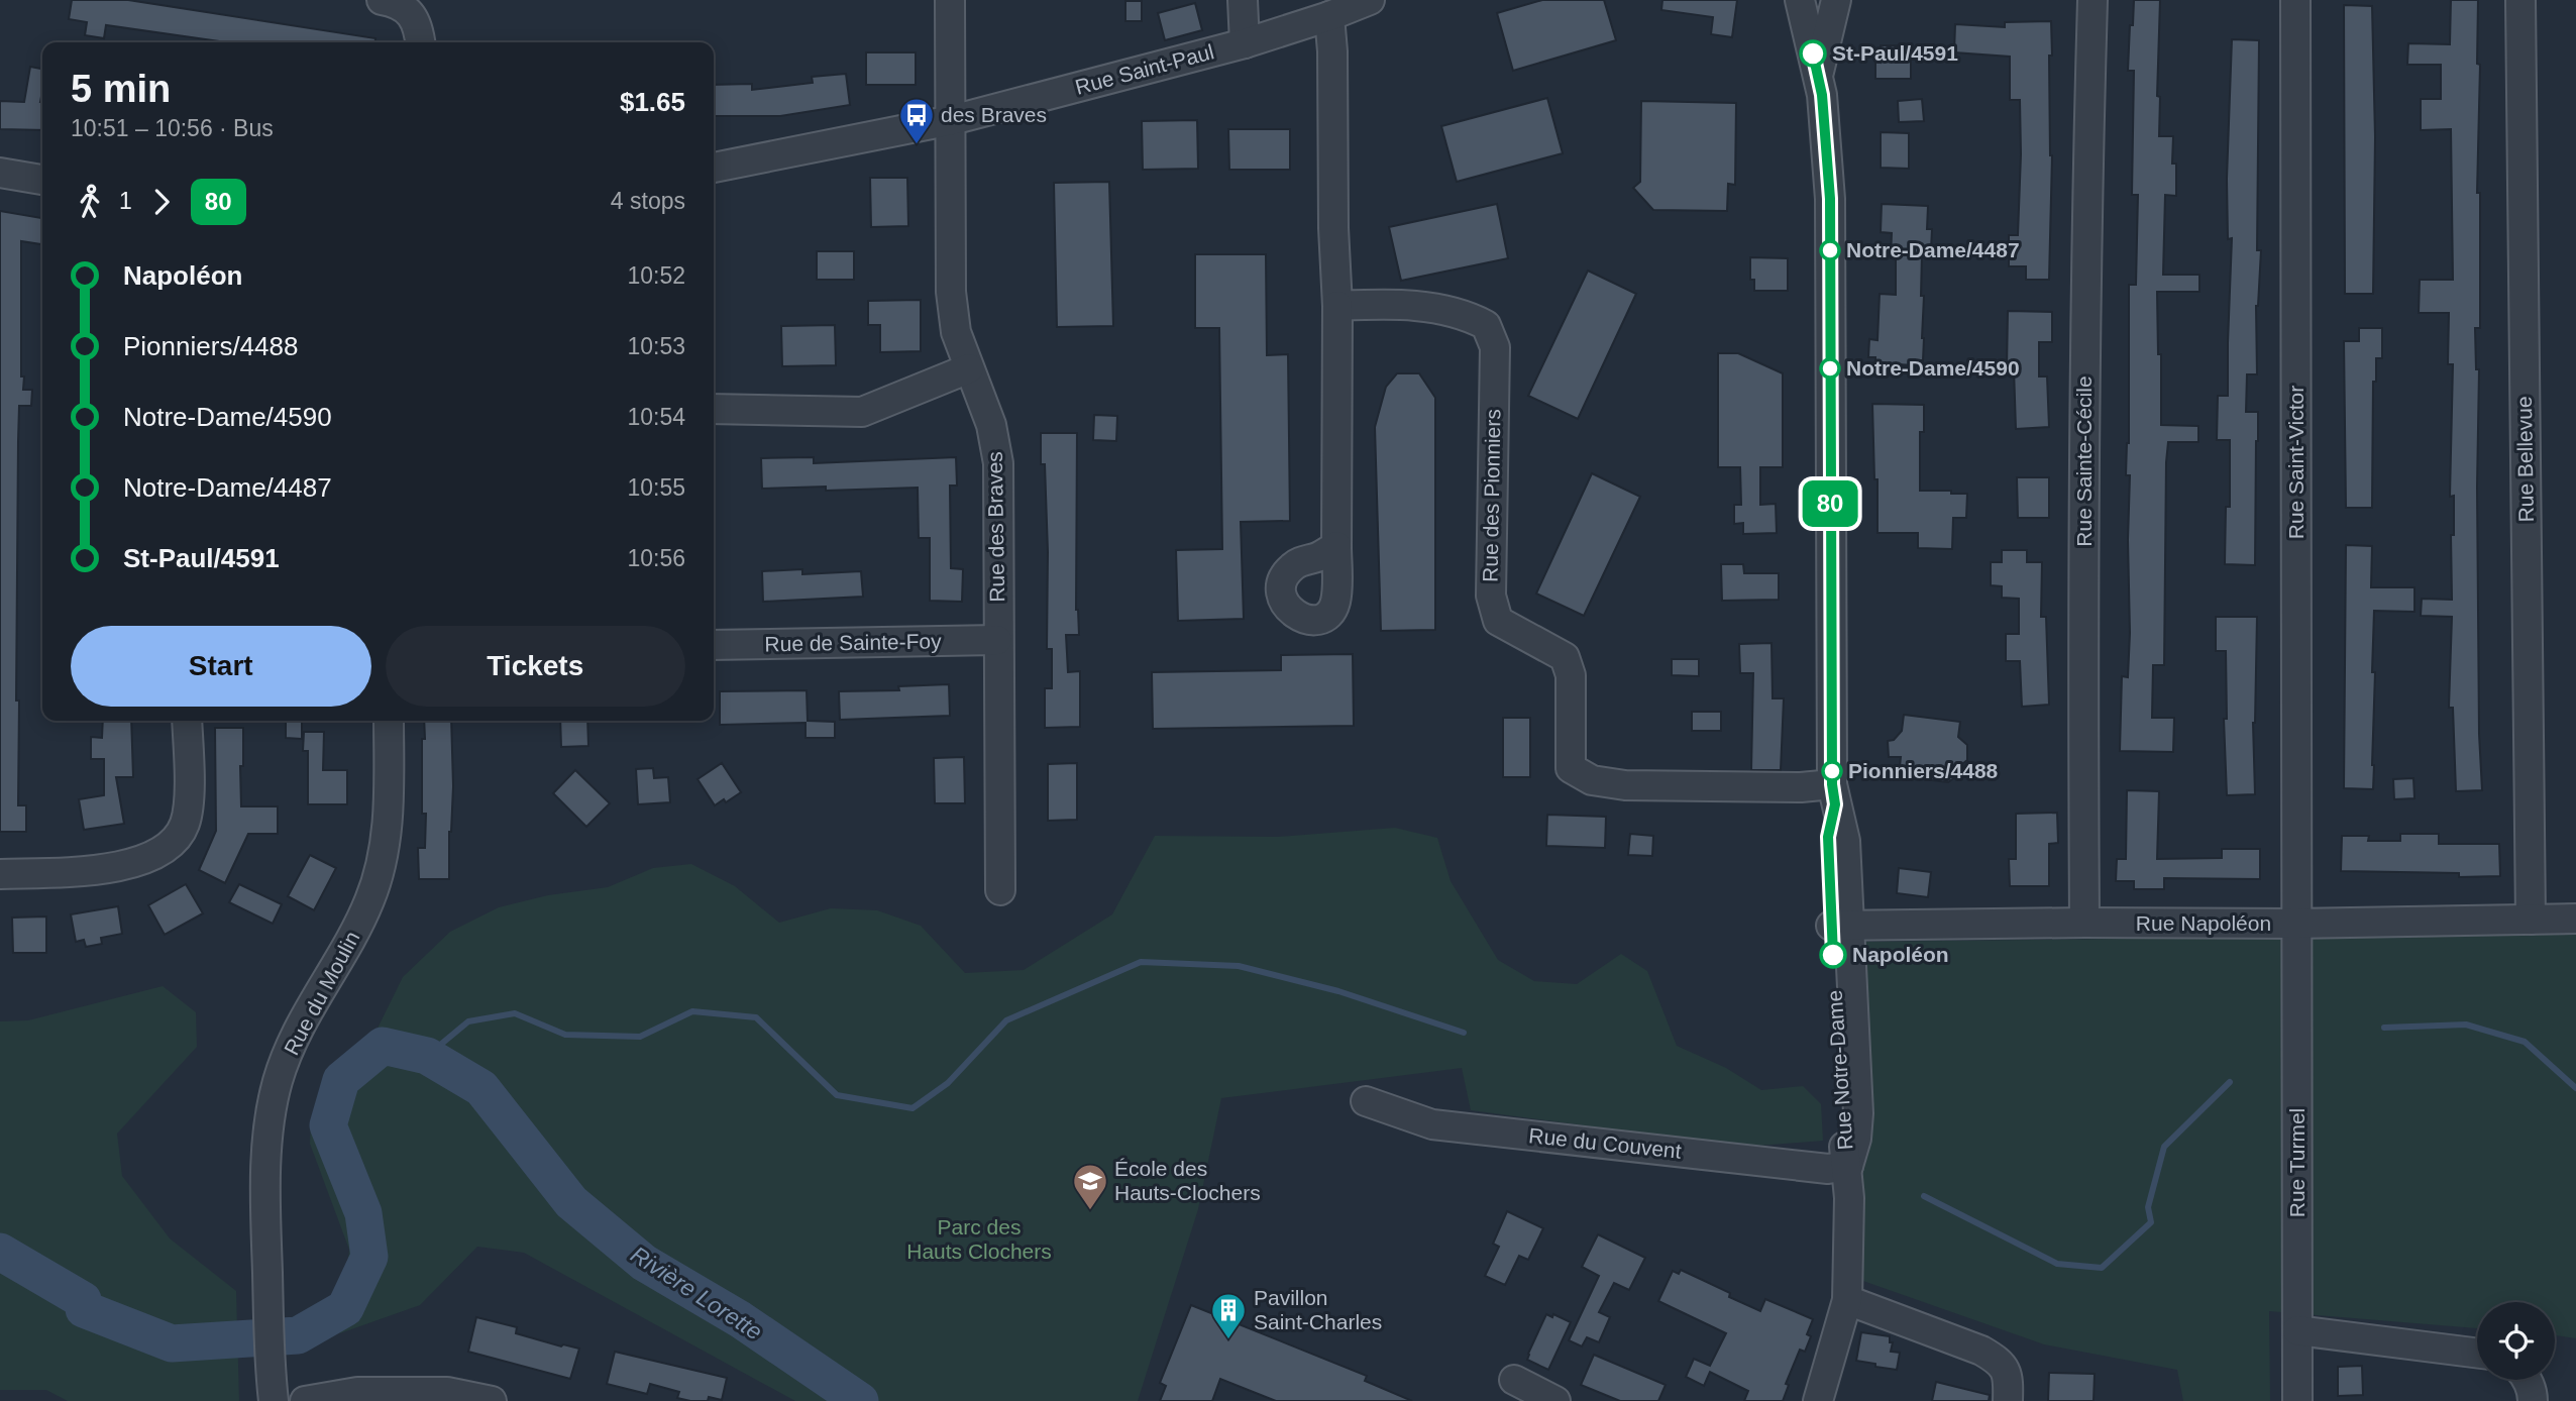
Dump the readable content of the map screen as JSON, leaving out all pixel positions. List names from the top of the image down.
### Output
{
  "streets": {
    "street": [
      "Rue Saint-Paul",
      "Rue Bellevue",
      "Rue Sainte-Cécile",
      "Rue Saint-Victor",
      "Rue des Pionniers",
      "Rue des Braves",
      "Rue de Sainte-Foy",
      "Rue Napoléon",
      "Rue du Moulin",
      "Rue Notre-Dame",
      "Rue du Couvent",
      "Rue Turmel"
    ]
  },
  "crossings": [
    ["Rue Saint-Paul", "Rue des Braves"],
    ["Rue Bellevue", "Rue Napoléon"],
    ["Rue Sainte-Cécile", "Rue Napoléon"],
    ["Rue Saint-Victor", "Rue Napoléon"],
    ["Rue Saint-Victor", "Rue Turmel"],
    ["Rue des Pionniers", "Rue Notre-Dame"],
    ["Rue des Braves", "Rue de Sainte-Foy"],
    ["Rue Napoléon", "Rue Notre-Dame"],
    ["Rue Napoléon", "Rue Turmel"],
    ["Rue Notre-Dame", "Rue du Couvent"]
  ],
  "water": ["Rivière Lorette"],
  "parks": ["Parc des Hauts Clochers"],
  "places": {
    "other": [
      "St-Paul/4591",
      "Notre-Dame/4487",
      "Notre-Dame/4590",
      "Pionniers/4488",
      "Napoléon"
    ],
    "bus stop": ["des Braves"],
    "school or university": ["École des Hauts-Clochers"],
    "building": ["Pavillon Saint-Charles"]
  },
  "lines": ["bus line 80"],
  "page": {
    "on_map": "80",
    "heading": ["5 min", "10:51 – 10:56 · Bus", "$1.65"],
    "legs": ["1", "80", "4 stops"],
    "list": [
      {
        "name": "Napoléon",
        "value": "10:52"
      },
      {
        "name": "Pionniers/4488",
        "value": "10:53"
      },
      {
        "name": "Notre-Dame/4590",
        "value": "10:54"
      },
      {
        "name": "Notre-Dame/4487",
        "value": "10:55"
      },
      {
        "name": "St-Paul/4591",
        "value": "10:56"
      }
    ],
    "buttons": ["Start", "Tickets"]
  }
}
